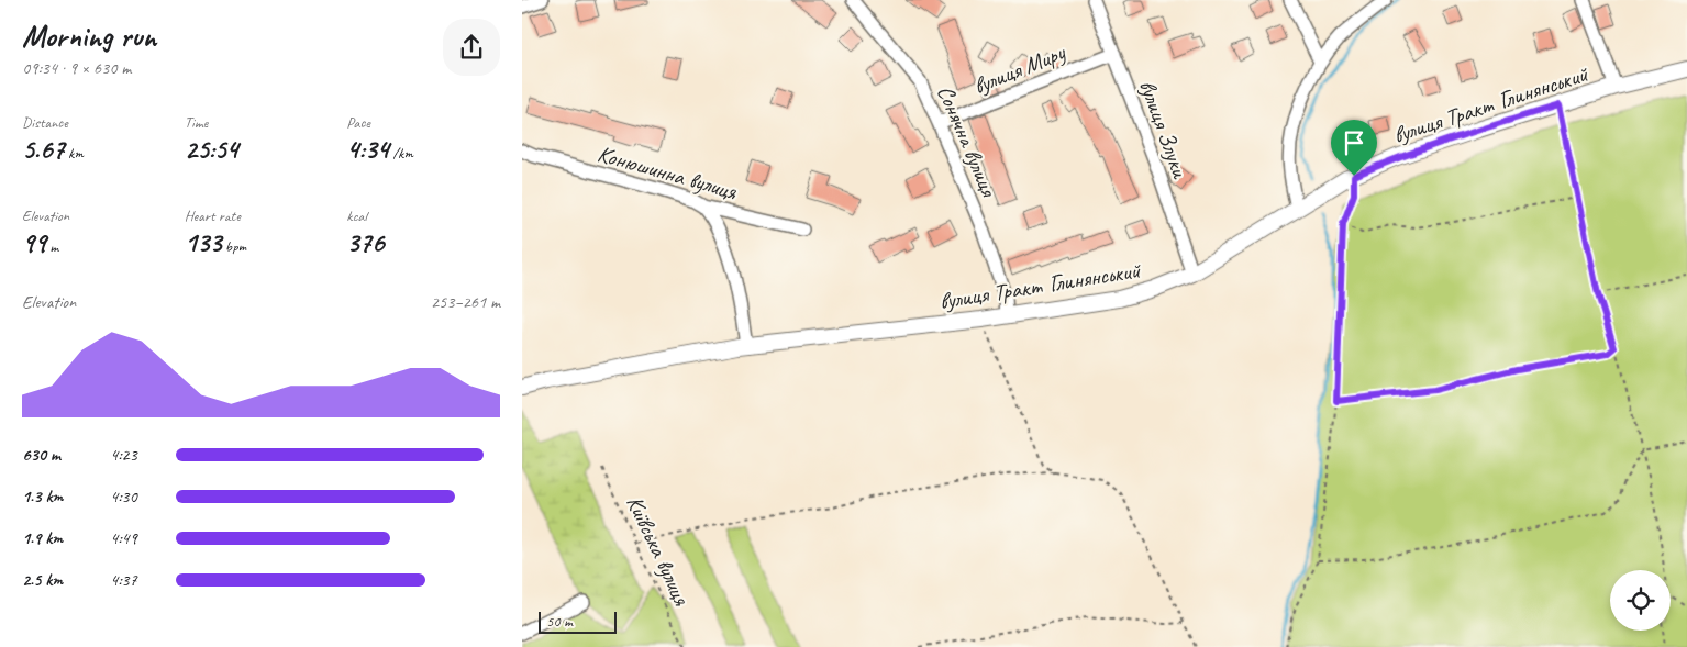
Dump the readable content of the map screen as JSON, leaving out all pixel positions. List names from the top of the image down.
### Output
{
  "streets": {
    "main road": ["вулиця Тракт Глинянський"],
    "street": [
      "вулиця Миру",
      "вулиця Злуки",
      "Сонячна вулиця",
      "Конюшинна вулиця"
    ],
    "path": ["Київська вулиця"]
  },
  "crossings": [
    ["вулиця Миру", "вулиця Злуки"],
    ["вулиця Миру", "Сонячна вулиця"],
    ["вулиця Тракт Глинянський", "вулиця Злуки"],
    ["вулиця Тракт Глинянський", "Сонячна вулиця"]
  ],
  "scale_bar": "50 m",
  "page": {
    "heading": ["Morning run", "09:34 · 9 × 630 m"],
    "stats": [
      ["Distance", "5.67 km"],
      ["Time", "25:54"],
      ["Pace", "4:34 /km"],
      ["Elevation", "99 m"],
      ["Heart rate", "133 bpm"],
      ["kcal", "376"]
    ],
    "chart": ["Elevation", "253–261 m"],
    "list": [
      {
        "name": "630 m",
        "note": "4:23"
      },
      {
        "name": "1.3 km",
        "note": "4:30"
      },
      {
        "name": "1.9 km",
        "note": "4:49"
      },
      {
        "name": "2.5 km",
        "note": "4:37"
      }
    ],
    "scale": "50 m"
  }
}
